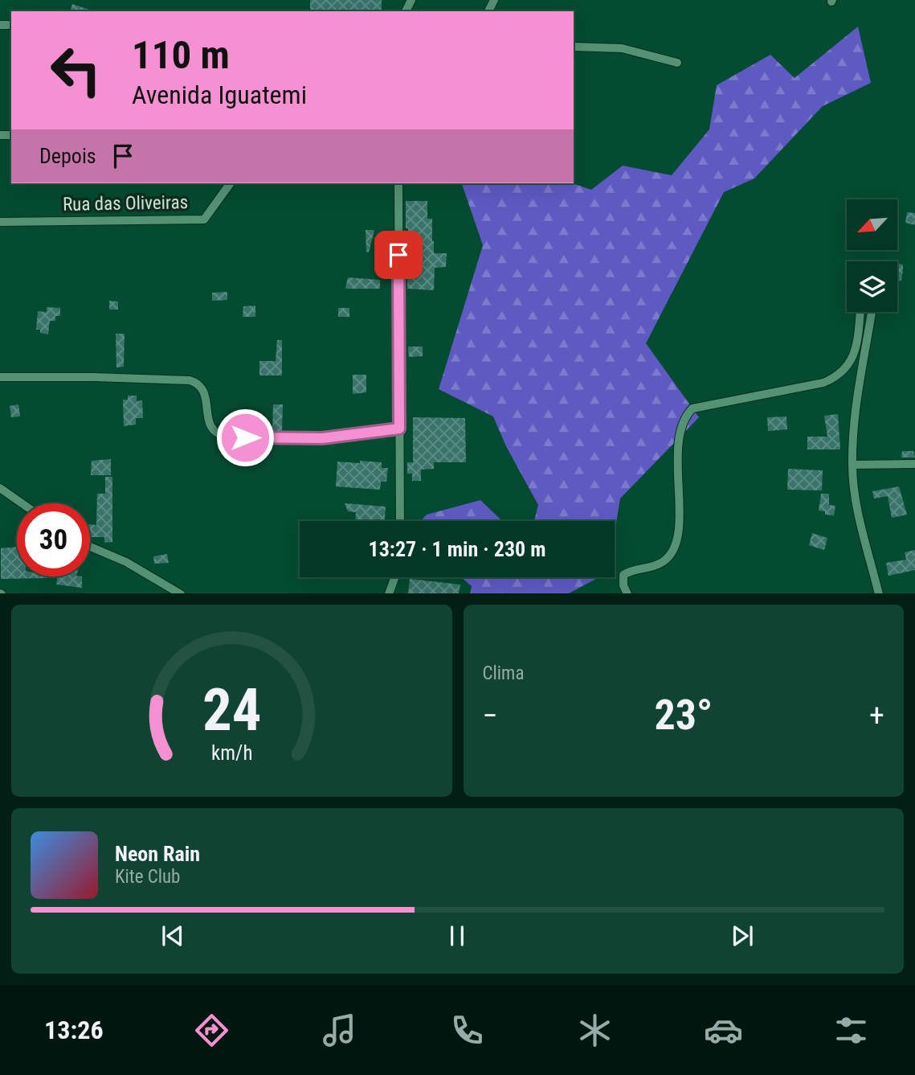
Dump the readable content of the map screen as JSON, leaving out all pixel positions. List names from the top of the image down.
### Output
{
  "streets": {
    "street": ["Rua das Oliveiras"]
  },
  "north": "bottom left",
  "page": {
    "turn": ["110 m", "Avenida Iguatemi"],
    "then": "Depois",
    "limit": "30",
    "trip": "13:27 · 1 min · 230 m",
    "tile": "Clima",
    "heat": ["−", "23°", "+"],
    "song": ["Neon Rain", "Kite Club"],
    "tabs": "13:26",
    "gauge": ["24", "km/h"]
  }
}
